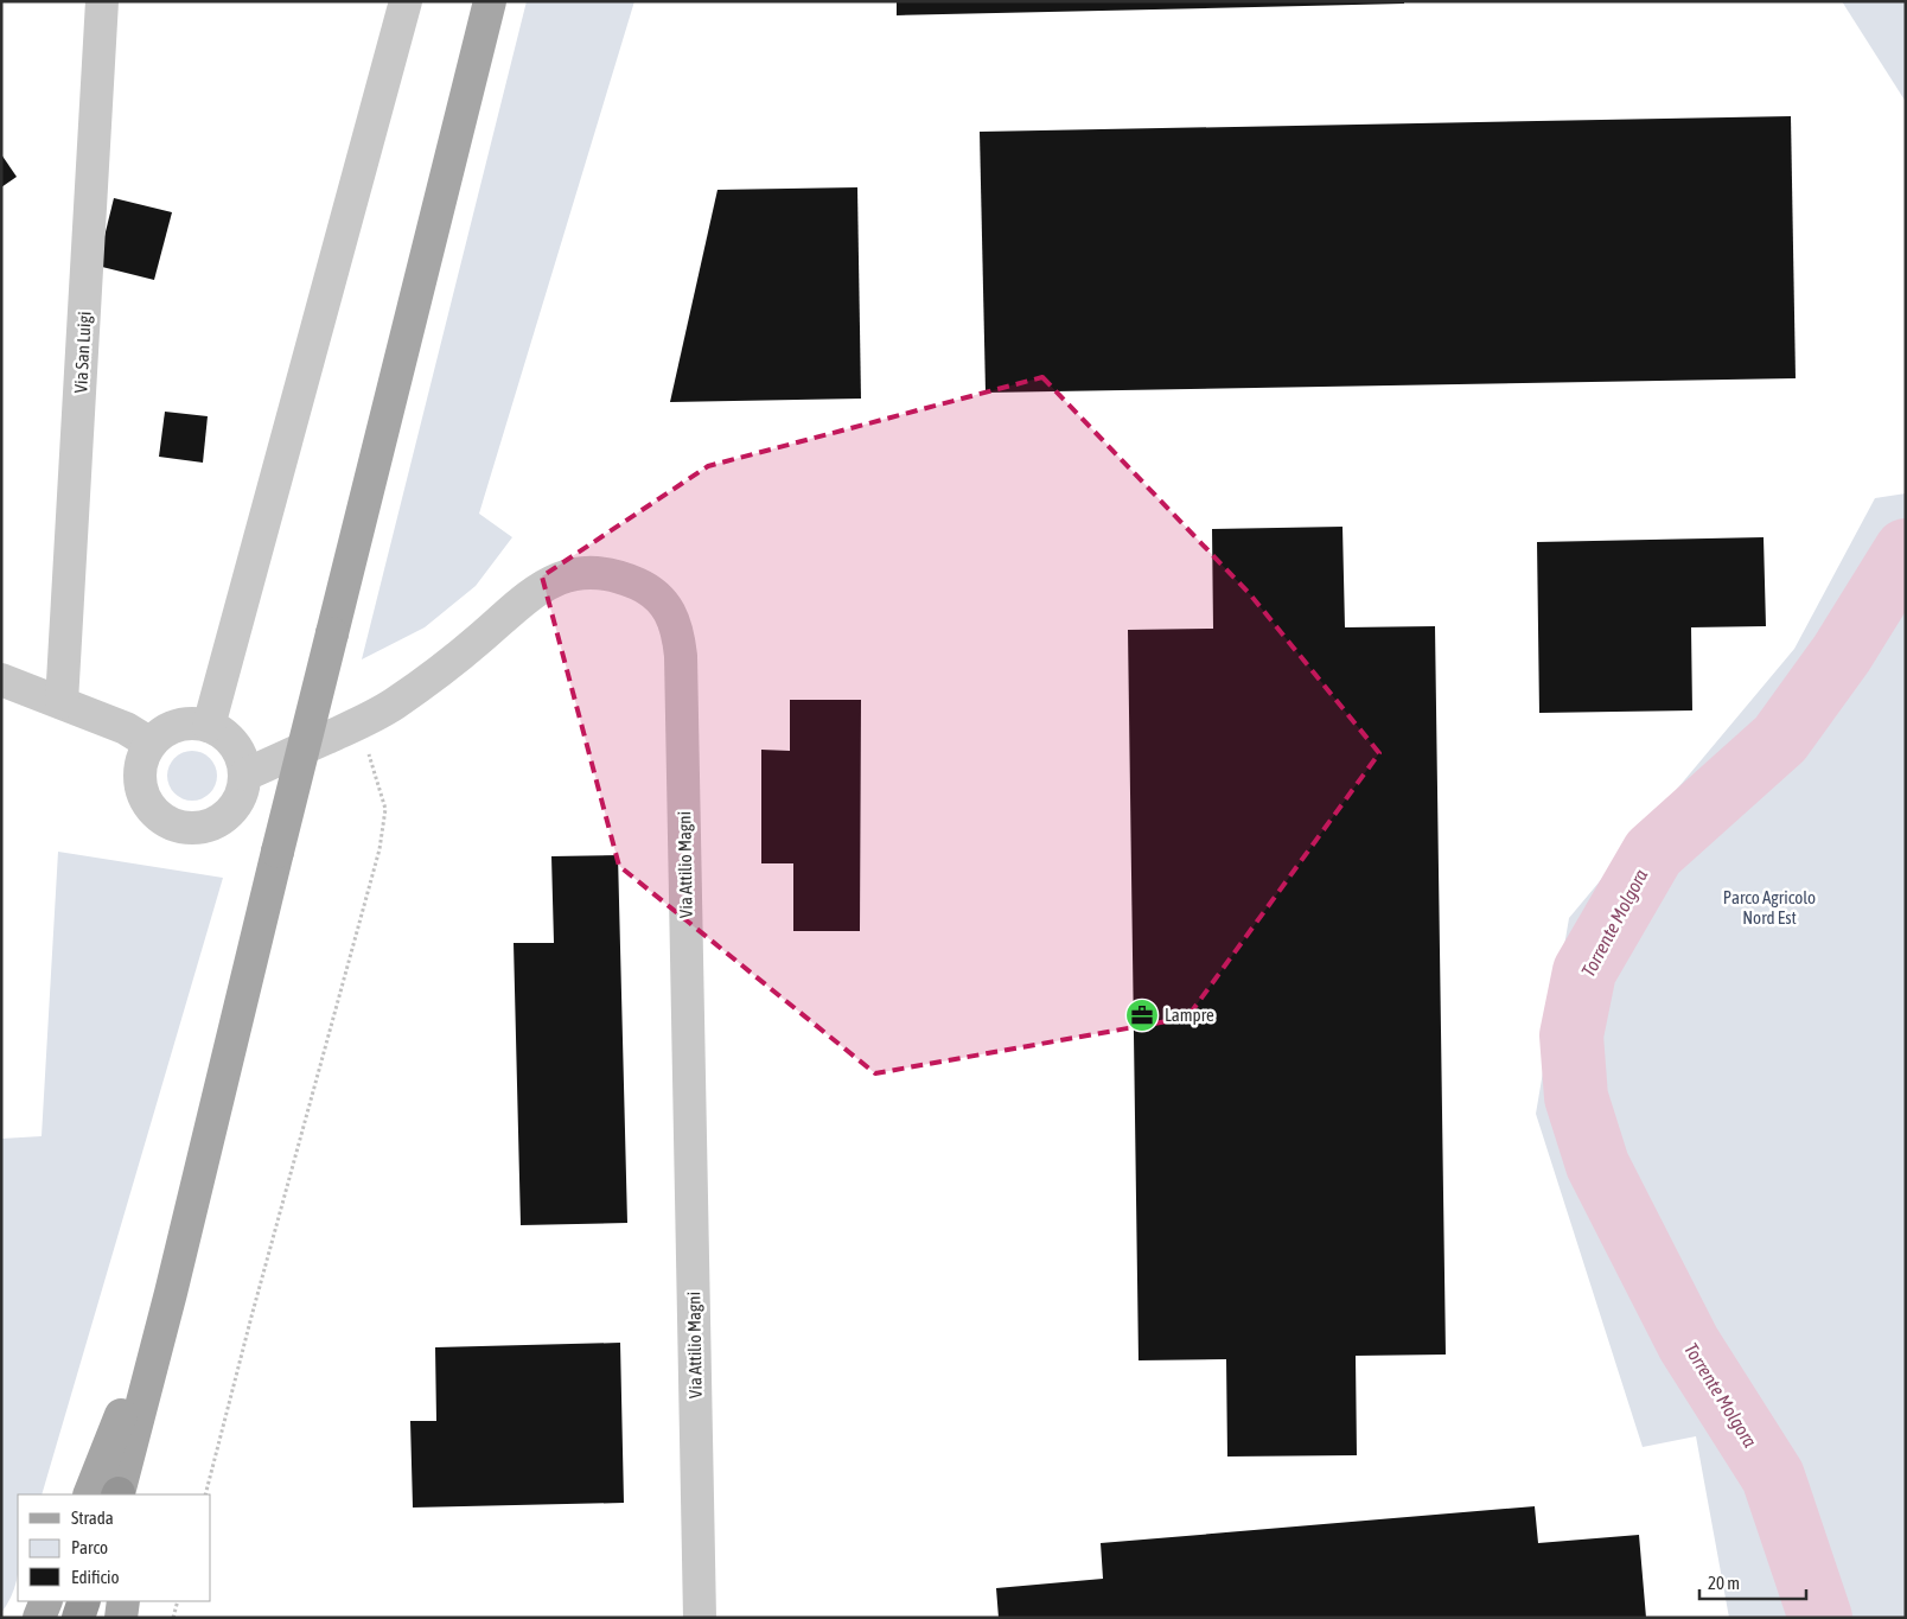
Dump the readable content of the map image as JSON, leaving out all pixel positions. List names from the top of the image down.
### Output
{
  "streets": {
    "street": ["Via San Luigi", "Via Attilio Magni"]
  },
  "water": ["Torrente Molgora"],
  "parks": ["Parco Agricolo Nord Est"],
  "places": {
    "office": ["Lampre"]
  },
  "legend": ["Strada", "Parco", "Edificio"],
  "scale_bar": "20 m"
}
